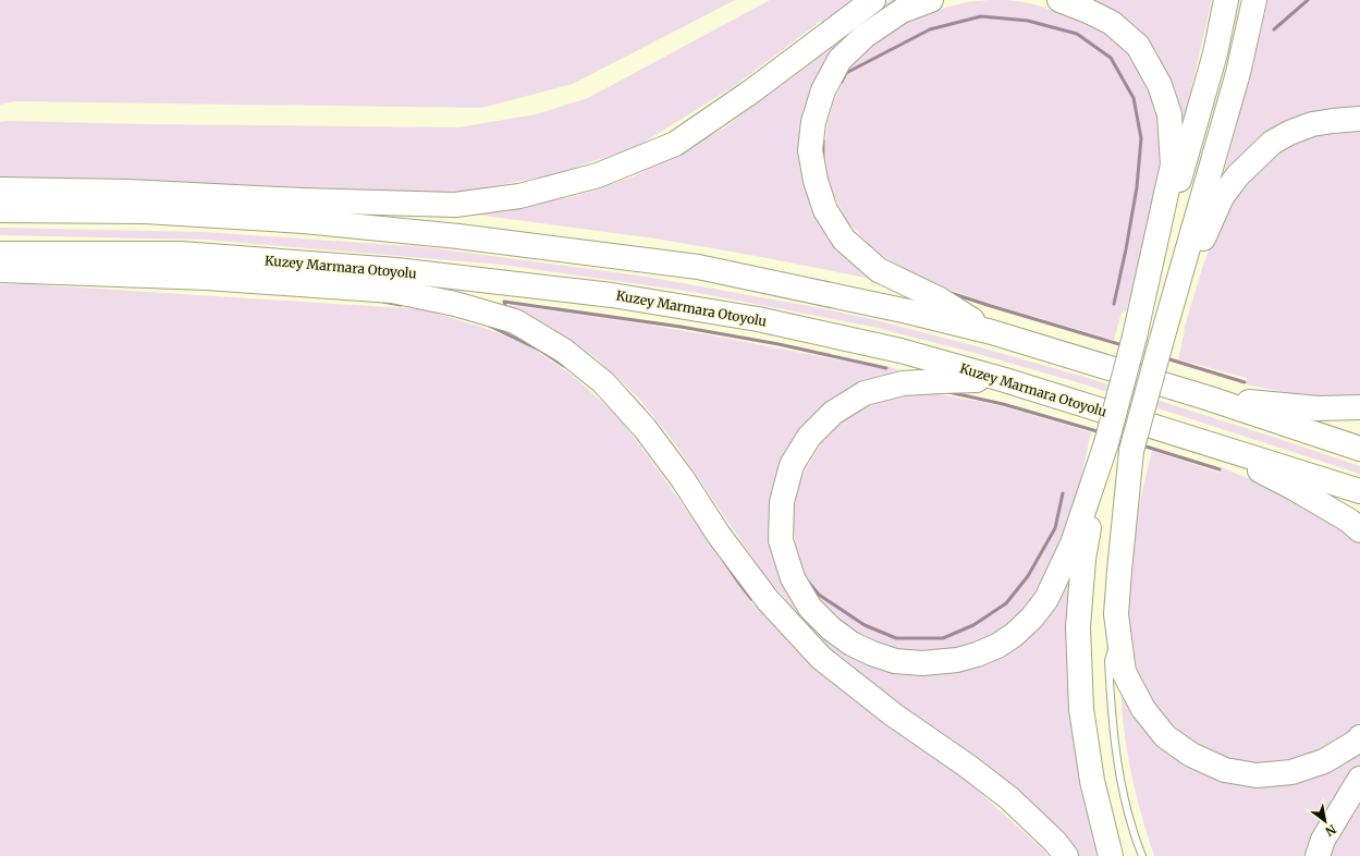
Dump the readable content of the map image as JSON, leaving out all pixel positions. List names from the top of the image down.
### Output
{
  "streets": {
    "highway": ["Kuzey Marmara Otoyolu"]
  },
  "north": "bottom right"
}
